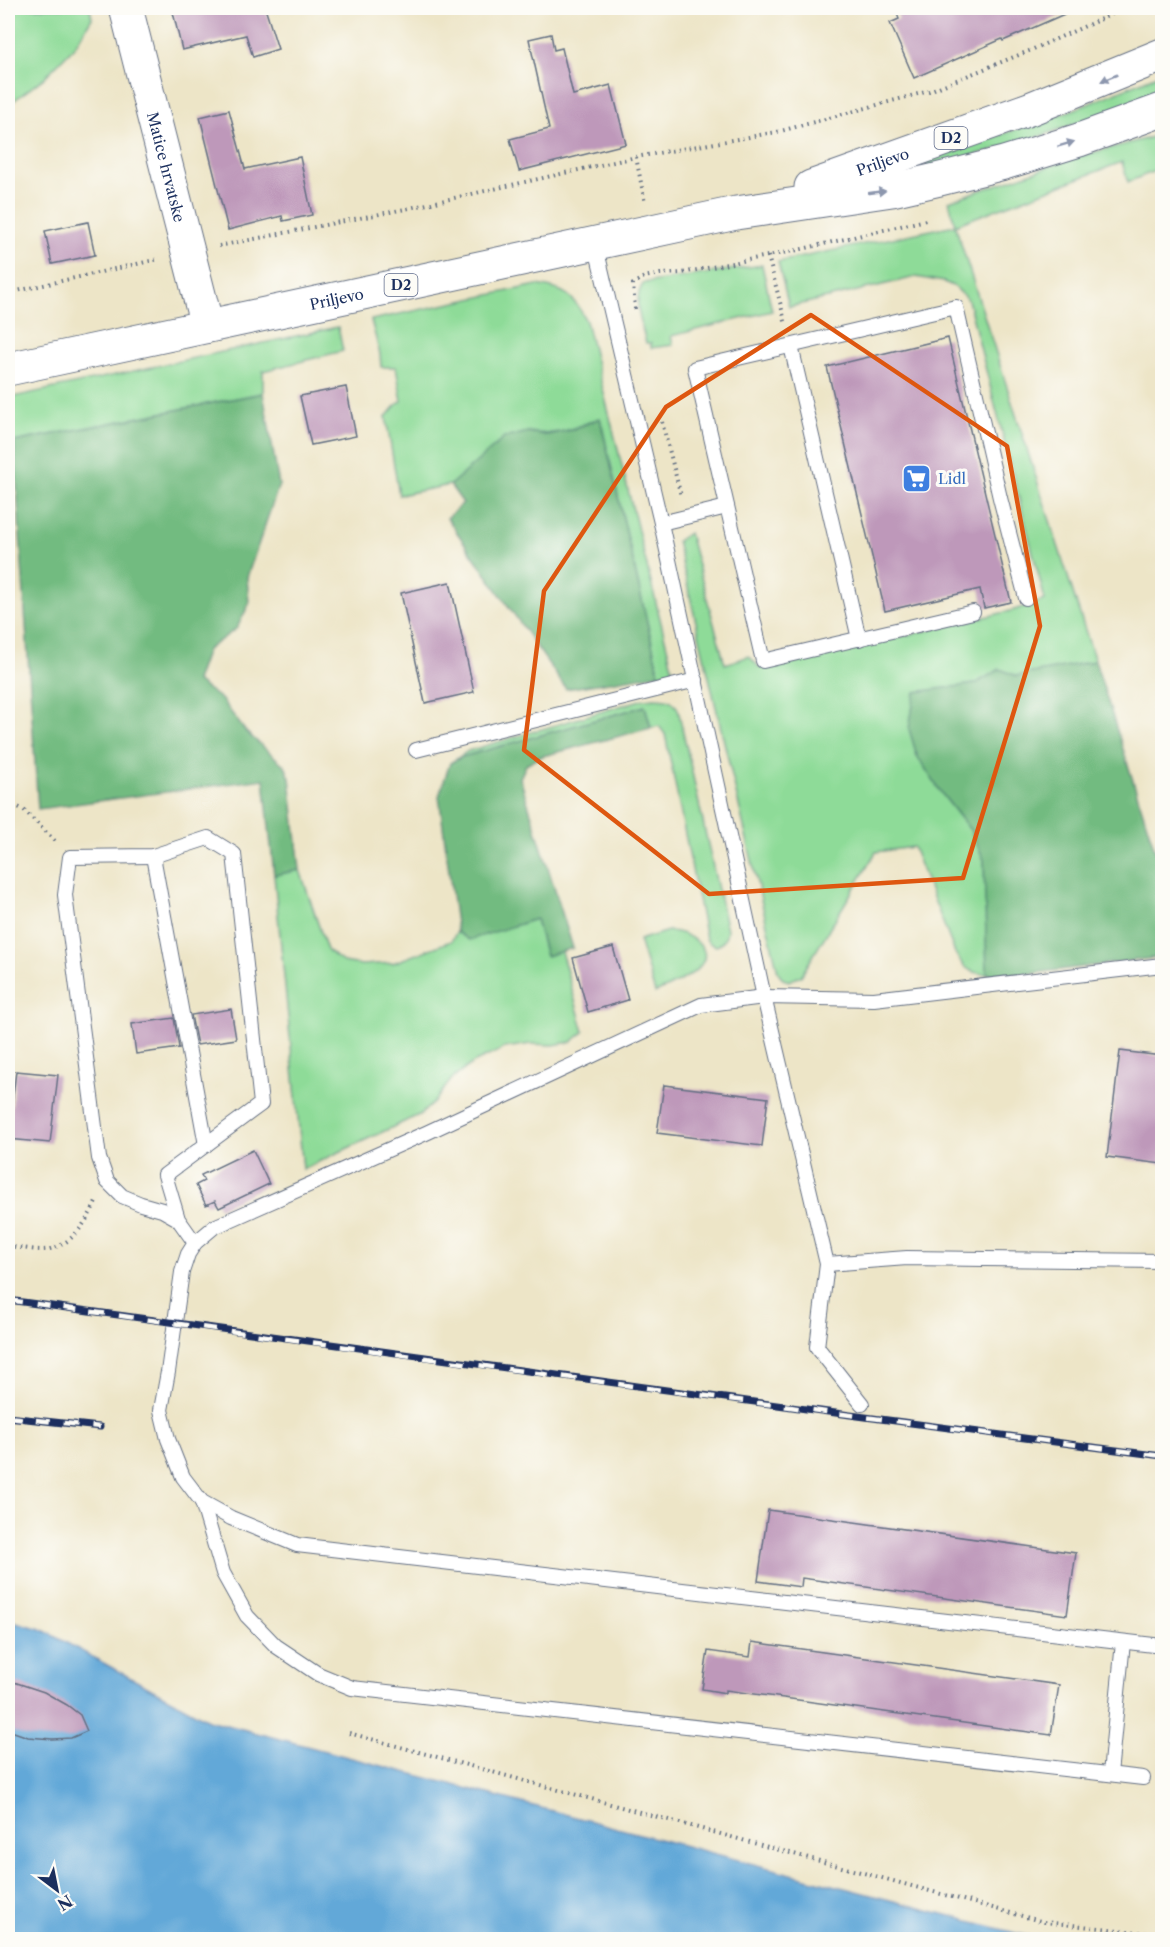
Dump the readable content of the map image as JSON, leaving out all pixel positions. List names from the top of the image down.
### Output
{
  "streets": {
    "main road": ["D2", "Priljevo", "Matice hrvatske"]
  },
  "crossings": [
    ["Priljevo", "Matice hrvatske"]
  ],
  "places": {
    "supermarket": ["Lidl"]
  },
  "north": "bottom right"
}
